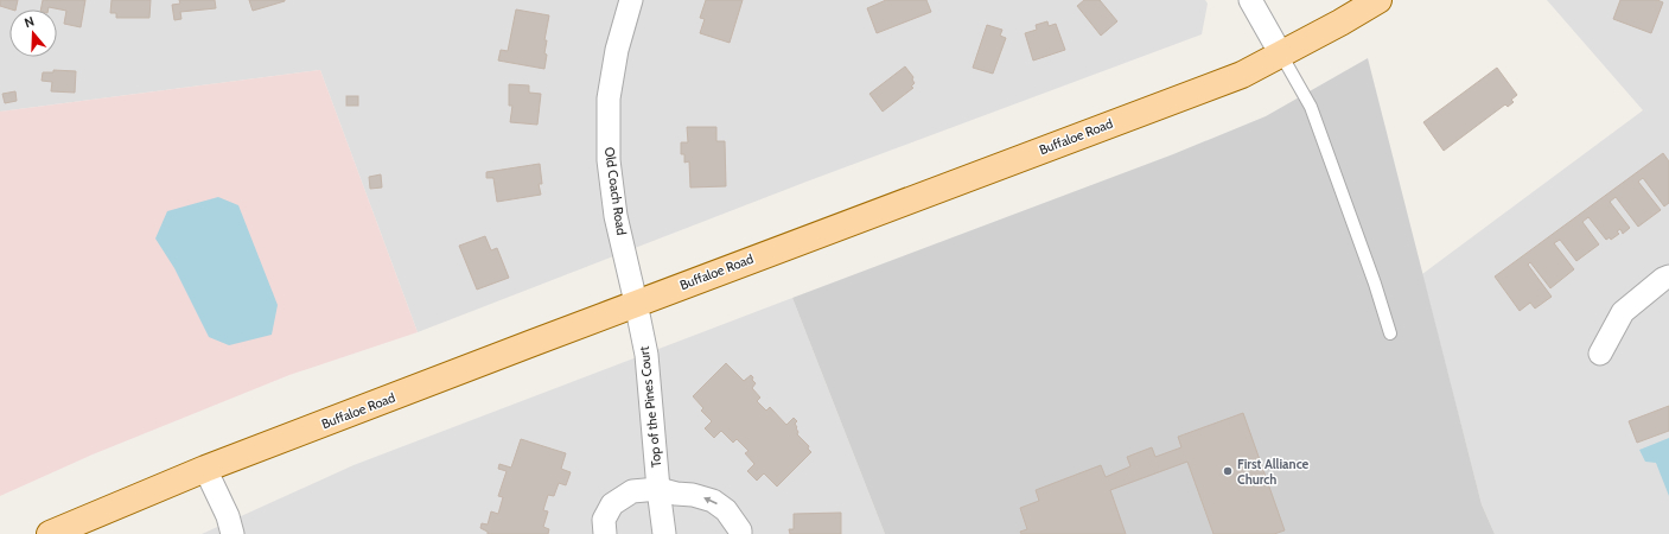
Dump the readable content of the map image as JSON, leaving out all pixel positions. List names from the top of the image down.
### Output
{
  "streets": {
    "main road": ["Buffaloe Road"],
    "street": ["Old Coach Road", "Top of the Pines Court"]
  },
  "crossings": [
    ["Buffaloe Road", "Old Coach Road"],
    ["Buffaloe Road", "Top of the Pines Court"],
    ["Old Coach Road", "Top of the Pines Court"]
  ],
  "places": ["First Alliance Church"],
  "north": "top"
}
